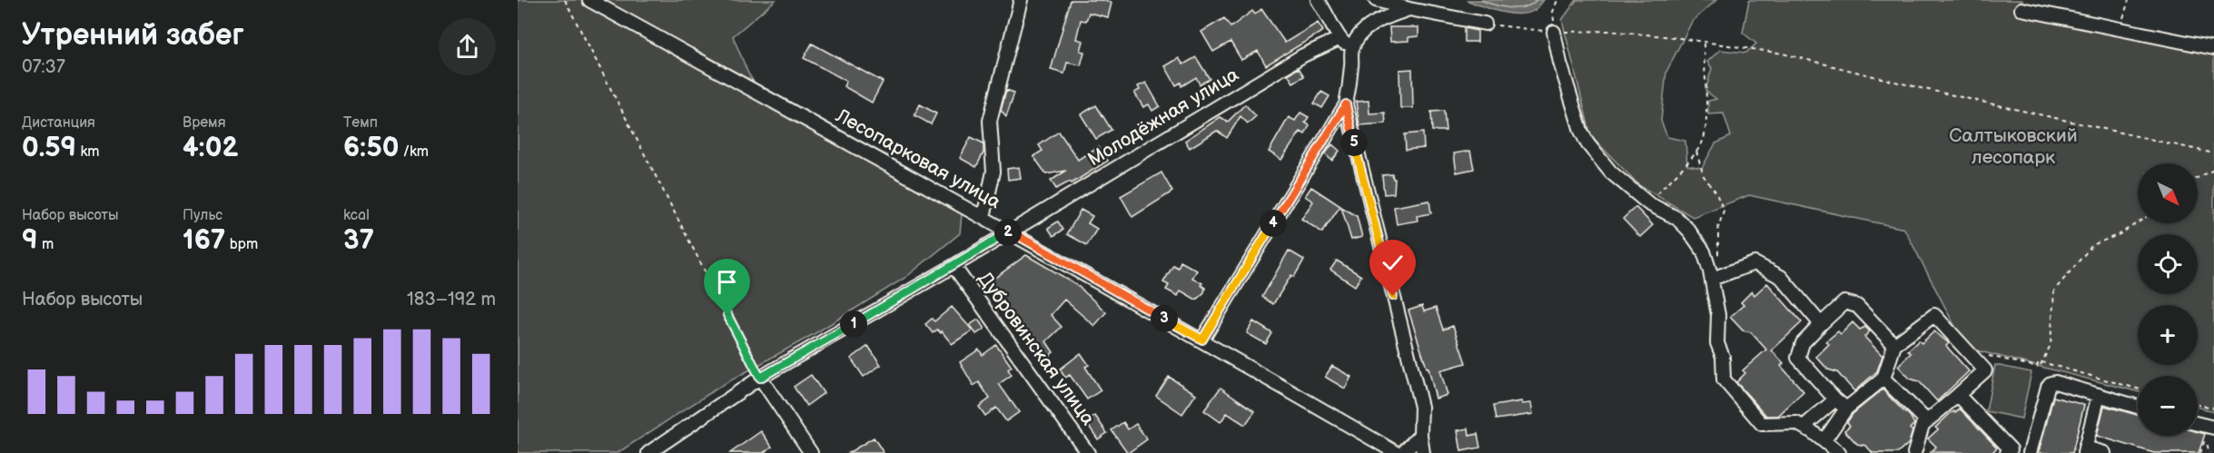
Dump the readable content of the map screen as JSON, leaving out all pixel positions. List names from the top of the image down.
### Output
{
  "streets": {
    "street": ["Молодёжная улица", "Лесопарковая улица", "Дубровинская улица"]
  },
  "crossings": [
    ["Молодёжная улица", "Лесопарковая улица"],
    ["Молодёжная улица", "Дубровинская улица"]
  ],
  "parks": ["Салтыковский лесопарк"],
  "north": "bottom right",
  "page": {
    "heading": ["Утренний забег", "07:37"],
    "stats": [
      ["Дистанция", "0.59 km"],
      ["Время", "4:02"],
      ["Темп", "6:50 /km"],
      ["Набор высоты", "9 m"],
      ["Пульс", "167 bpm"],
      ["kcal", "37"]
    ],
    "pins": [
      "5",
      "4",
      "2",
      "3",
      "1"
    ],
    "map_buttons": ["+", "−"],
    "chart": ["Набор высоты", "183–192 m"]
  }
}
